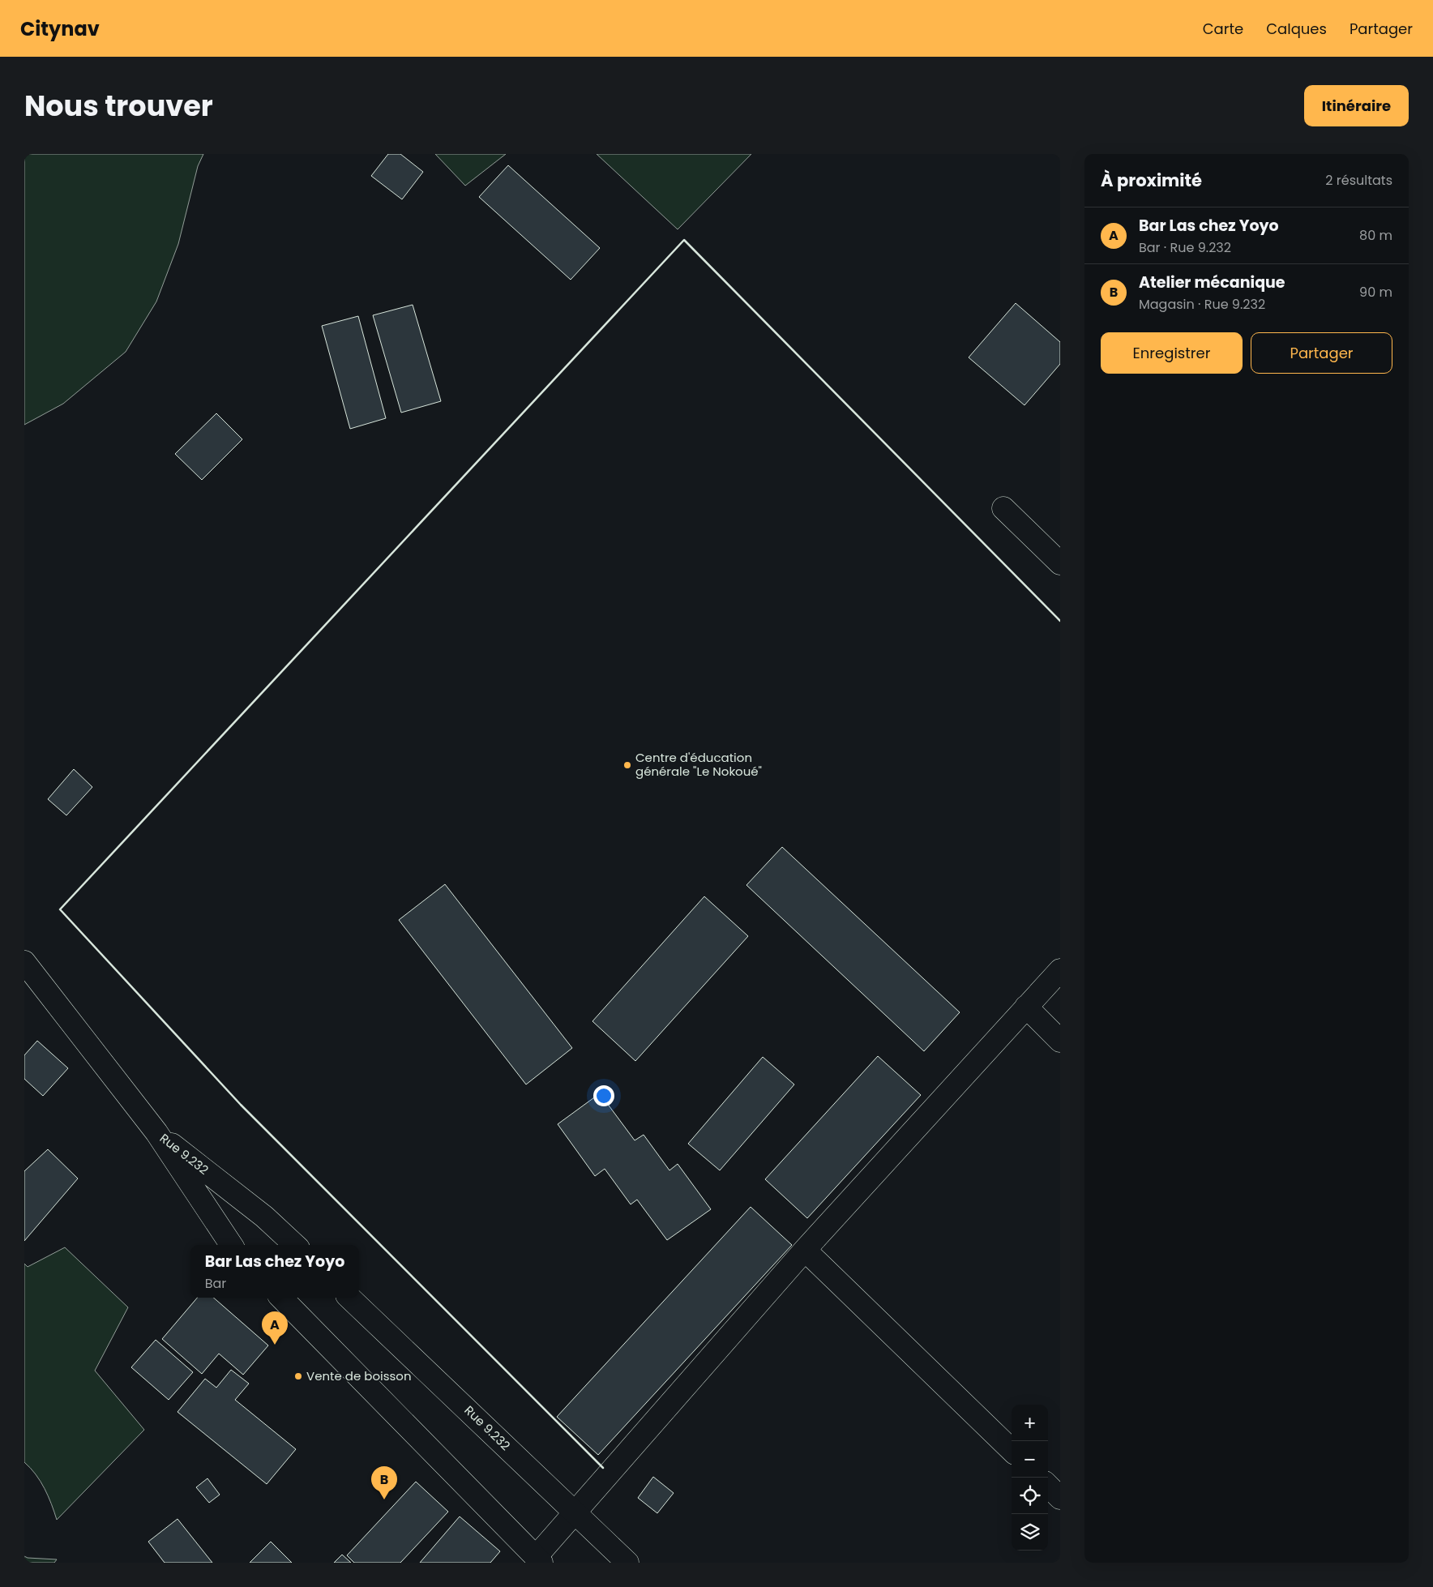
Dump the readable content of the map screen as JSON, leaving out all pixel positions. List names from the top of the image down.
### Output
{
  "streets": {
    "street": ["Rue 9.232"]
  },
  "places": ["Centre d'éducation générale \"Le Nokoué\"", "Vente de boisson"],
  "page": {
    "header": "Citynav",
    "nav": ["Carte", "Calques", "Partager"],
    "title": "Nous trouver",
    "buttons": [
      "Itinéraire",
      ["Enregistrer", "Partager"]
    ],
    "heading": ["À proximité", "2 résultats"],
    "list": [
      {
        "mark": "A",
        "name": "Bar Las chez Yoyo",
        "note": "Bar · Rue 9.232",
        "value": "80 m"
      },
      {
        "mark": "B",
        "name": "Atelier mécanique",
        "note": "Magasin · Rue 9.232",
        "value": "90 m"
      }
    ],
    "popup": ["Bar Las chez Yoyo", "Bar"],
    "pins": ["A", "B"],
    "map_buttons": ["+", "−"]
  }
}
